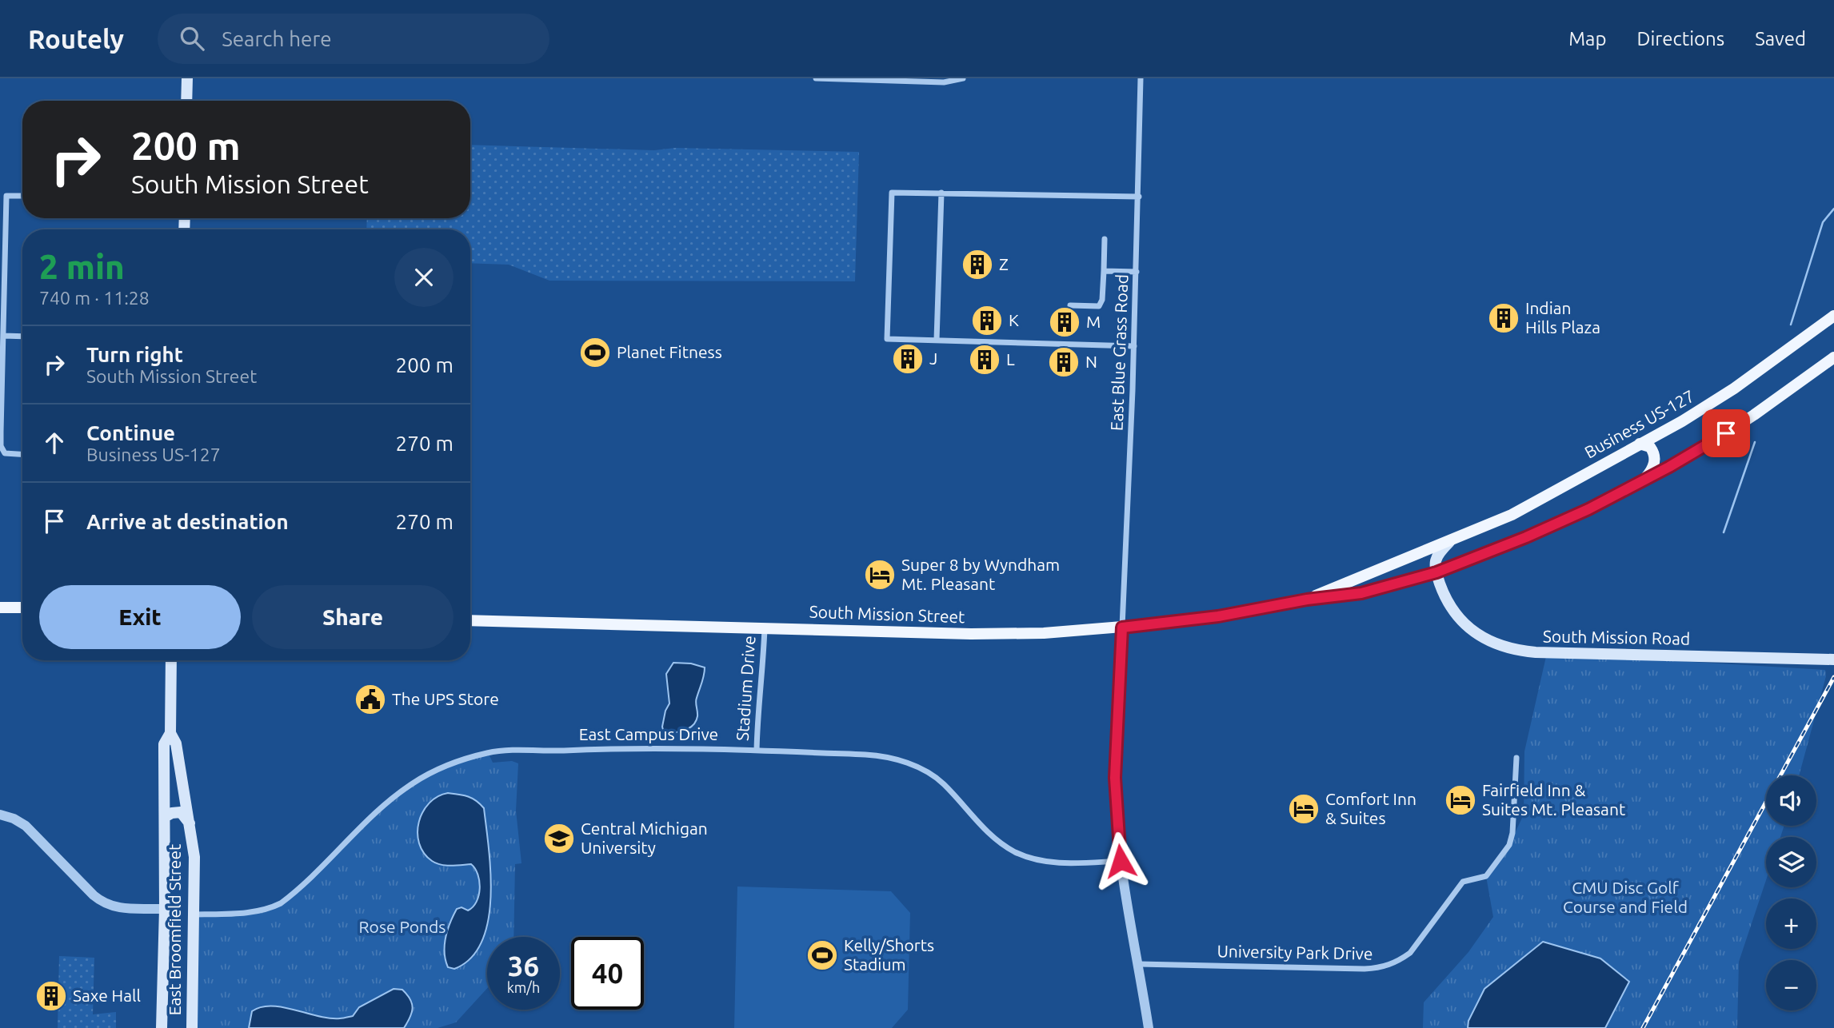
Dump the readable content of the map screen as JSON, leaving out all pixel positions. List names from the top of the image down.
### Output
{
  "streets": {
    "main road": [
      "Business US-127",
      "South Mission Street",
      "South Mission Road",
      "East Broomfield Street"
    ],
    "street": [
      "East Blue Grass Road",
      "Stadium Drive",
      "East Campus Drive",
      "University Park Drive"
    ]
  },
  "crossings": [
    ["East Blue Grass Road", "South Mission Street"],
    ["Business US-127", "South Mission Street"],
    ["South Mission Street", "South Mission Road"],
    ["South Mission Street", "Stadium Drive"],
    ["Stadium Drive", "East Campus Drive"],
    ["East Campus Drive", "East Broomfield Street"]
  ],
  "parks": ["CMU Disc Golf Course and Field", "Rose Ponds"],
  "places": {
    "building": [
      "Z",
      "Indian Hills Plaza",
      "K",
      "M",
      "J",
      "L",
      "N",
      "Saxe Hall"
    ],
    "sports": ["Planet Fitness", "Kelly/Shorts Stadium"],
    "hotel": ["Super 8 by Wyndham Mt. Pleasant", "Fairfield Inn & Suites Mt. Pleasant", "Comfort Inn & Suites"],
    "public building": ["The UPS Store"],
    "school or university": ["Central Michigan University"]
  },
  "page": {
    "header": "Routely",
    "search": "Search here",
    "nav": ["Map", "Directions", "Saved"],
    "turn": ["200 m", "South Mission Street"],
    "heading": ["2 min", "740 m · 11:28"],
    "list": [
      {
        "name": "Turn right",
        "note": "South Mission Street",
        "value": "200 m"
      },
      {
        "name": "Continue",
        "note": "Business US-127",
        "value": "270 m"
      },
      {
        "name": "Arrive at destination",
        "value": "270 m"
      }
    ],
    "buttons": ["Exit", "Share"],
    "map_buttons": ["+", "−"],
    "speed": "36 km/h",
    "limit": "40"
  }
}
